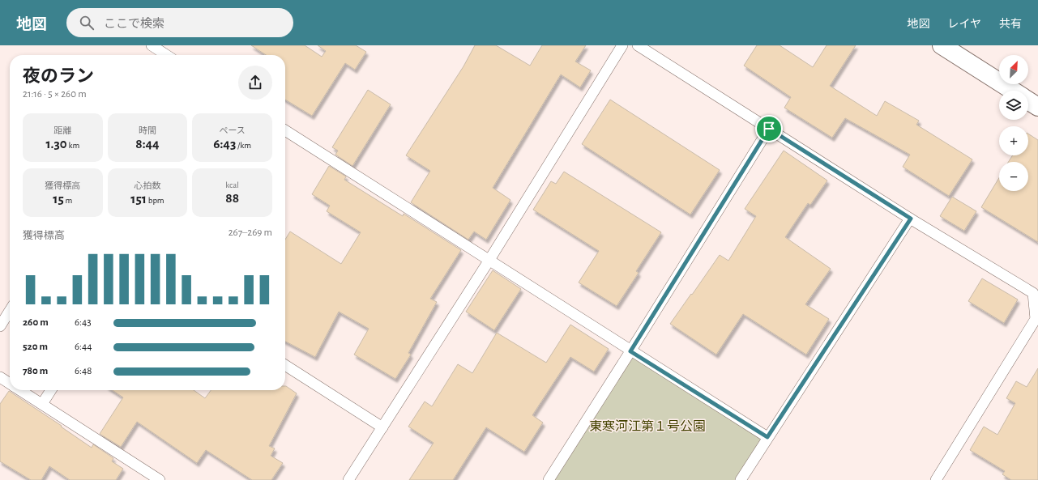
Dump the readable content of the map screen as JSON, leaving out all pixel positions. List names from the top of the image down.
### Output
{
  "parks": ["東寒河江第１号公園"],
  "north": "top right",
  "page": {
    "header": "地図",
    "search": "ここで検索",
    "nav": ["地図", "レイヤ", "共有"],
    "map_buttons": ["+", "−"],
    "heading": ["夜のラン", "21:16 · 5 × 260 m"],
    "stats": [
      ["距離", "1.30 km"],
      ["時間", "8:44"],
      ["ペース", "6:43 /km"],
      ["獲得標高", "15 m"],
      ["心拍数", "151 bpm"],
      ["kcal", "88"]
    ],
    "chart": ["獲得標高", "267–269 m"],
    "list": [
      {
        "name": "260 m",
        "note": "6:43"
      },
      {
        "name": "520 m",
        "note": "6:44"
      },
      {
        "name": "780 m",
        "note": "6:48"
      }
    ]
  }
}
